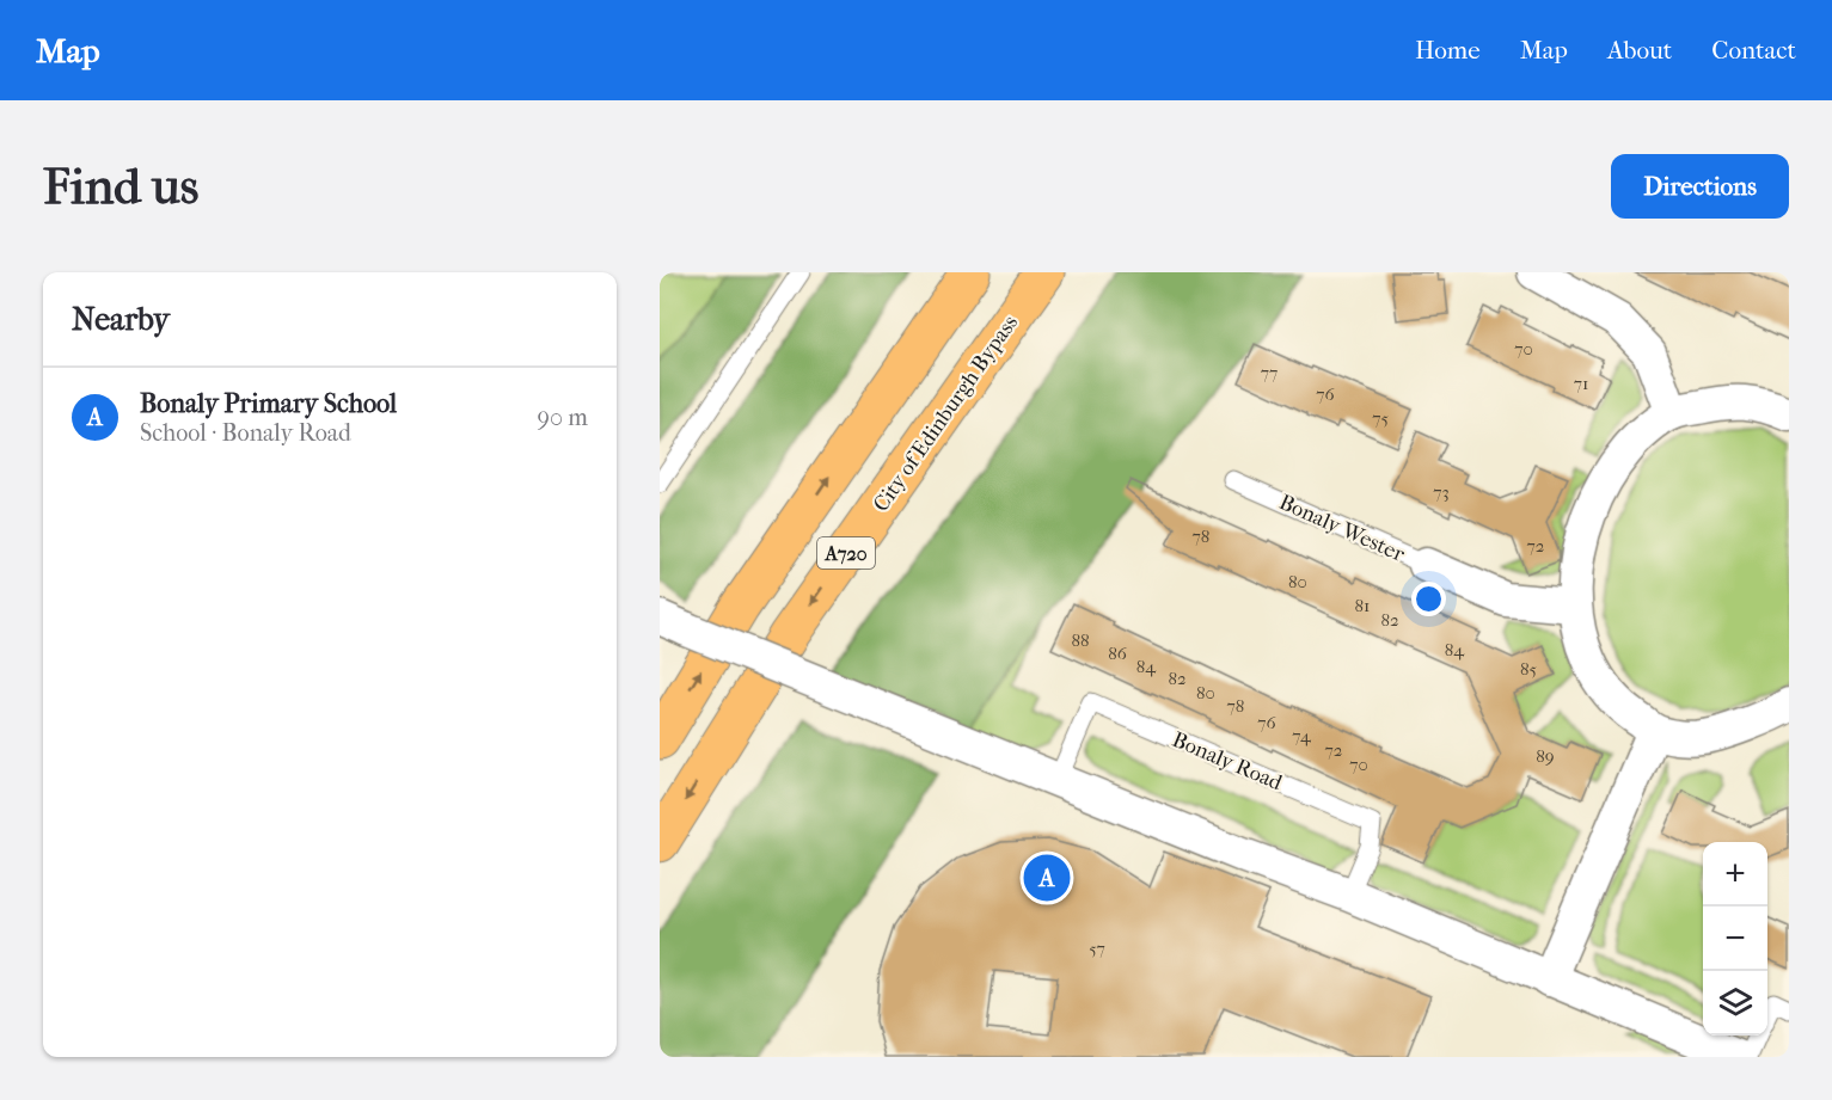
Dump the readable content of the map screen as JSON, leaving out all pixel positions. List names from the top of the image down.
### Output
{
  "streets": {
    "highway": ["City of Edinburgh Bypass", "A720"],
    "street": ["Bonaly Wester"],
    "lane": ["Bonaly Road"]
  },
  "house_numbers": [
    "70",
    "77",
    "71",
    "76",
    "75",
    "73",
    "78",
    "72",
    "80",
    "81",
    "82",
    "88",
    "84",
    "86",
    "84",
    "85",
    "82",
    "80",
    "78",
    "76",
    "74",
    "72",
    "89",
    "70",
    "57"
  ],
  "page": {
    "header": "Map",
    "nav": [
      "Home",
      "Map",
      "About",
      "Contact"
    ],
    "buttons": "Directions",
    "title": "Find us",
    "heading": "Nearby",
    "list": [
      {
        "mark": "A",
        "name": "Bonaly Primary School",
        "note": "School · Bonaly Road",
        "value": "90 m"
      }
    ],
    "map_buttons": ["+", "−"],
    "pins": "A"
  }
}
